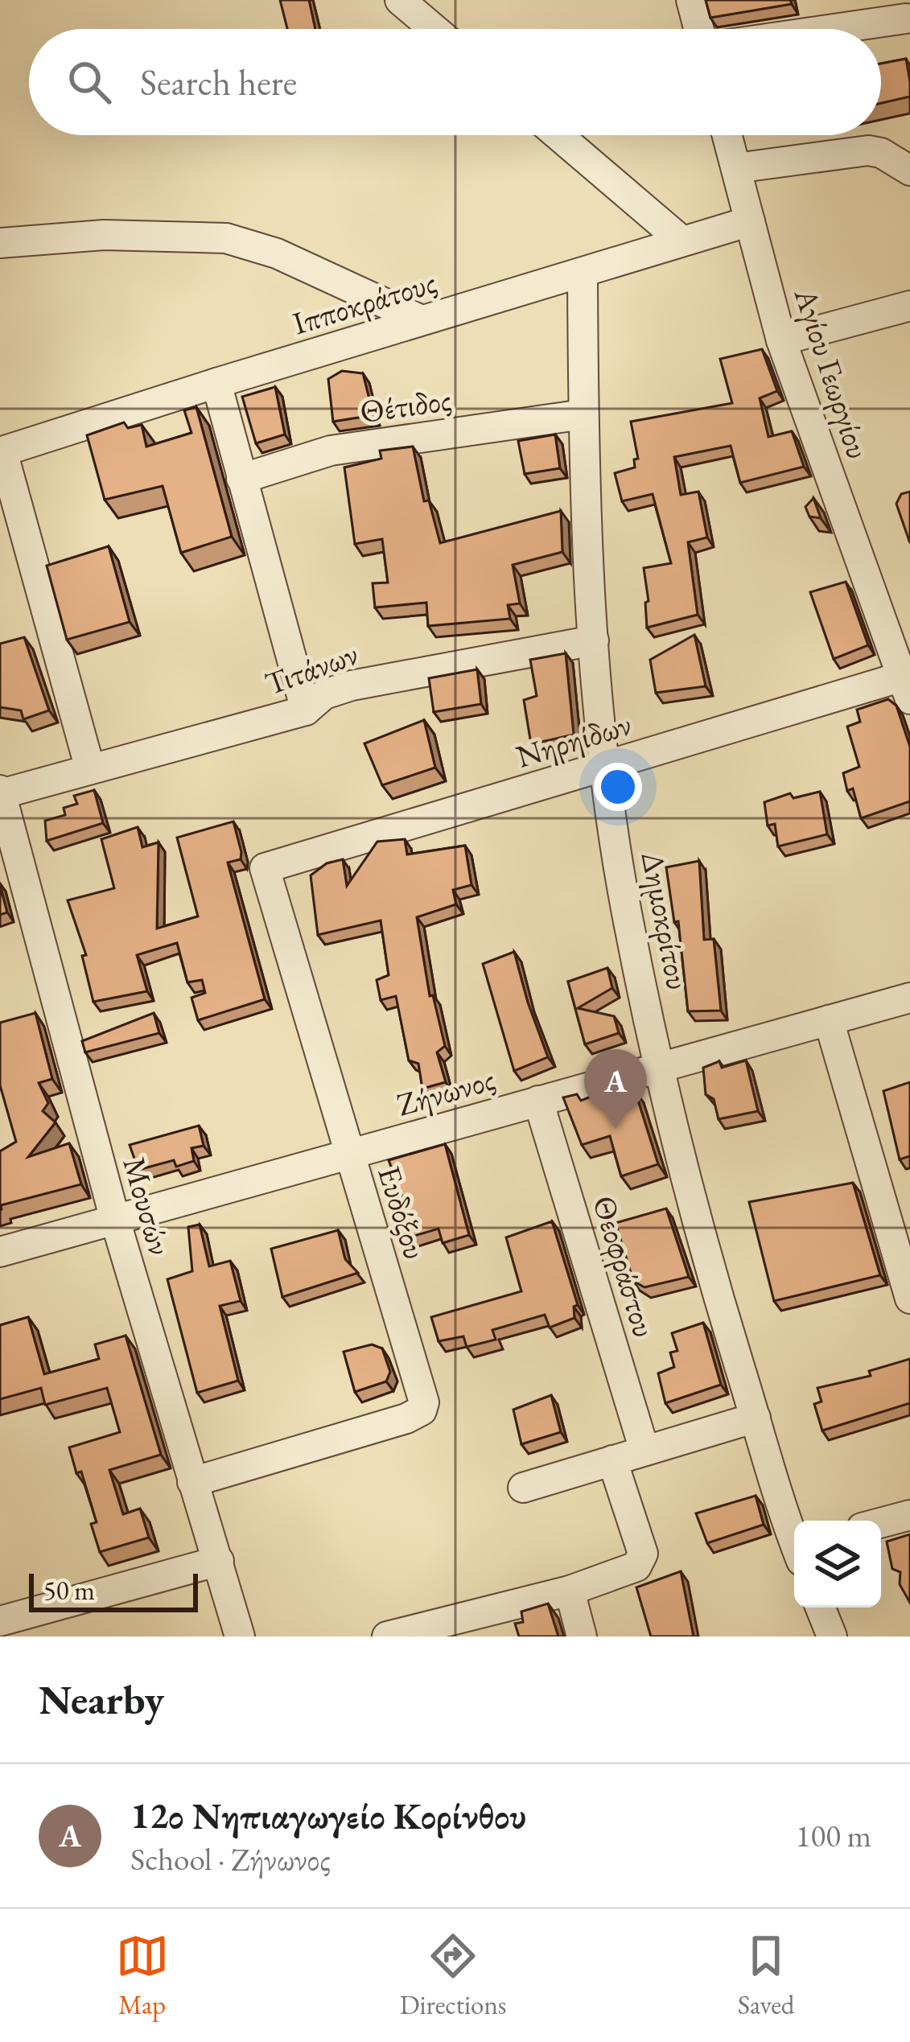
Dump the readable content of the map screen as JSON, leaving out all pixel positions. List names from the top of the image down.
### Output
{
  "streets": {
    "street": [
      "Ιπποκράτους",
      "Αγίου Γεωργίου",
      "Θέτιδος",
      "Τιτάνων",
      "Νηρηίδων",
      "Δημοκρίτου",
      "Ζήνωνος",
      "Μουσών",
      "Ευδόξου",
      "Θεοφράστου"
    ]
  },
  "crossings": [
    ["Ιπποκράτους", "Αγίου Γεωργίου"],
    ["Ιπποκράτους", "Δημοκρίτου"],
    ["Αγίου Γεωργίου", "Νηρηίδων"],
    ["Θέτιδος", "Δημοκρίτου"],
    ["Τιτάνων", "Δημοκρίτου"],
    ["Τιτάνων", "Μουσών"],
    ["Νηρηίδων", "Δημοκρίτου"],
    ["Νηρηίδων", "Ευδόξου"],
    ["Δημοκρίτου", "Ζήνωνος"],
    ["Ζήνωνος", "Μουσών"],
    ["Ζήνωνος", "Ευδόξου"],
    ["Ζήνωνος", "Θεοφράστου"],
    ["Μουσών", "Ευδόξου"]
  ],
  "scale_bar": "50 m",
  "page": {
    "search": "Search here",
    "pins": "A",
    "scale": "50 m",
    "heading": "Nearby",
    "list": [
      {
        "mark": "A",
        "name": "12ο Νηπιαγωγείο Κορίνθου",
        "note": "School · Ζήνωνος",
        "value": "100 m"
      }
    ],
    "nav": ["Map", "Directions", "Saved"]
  }
}
